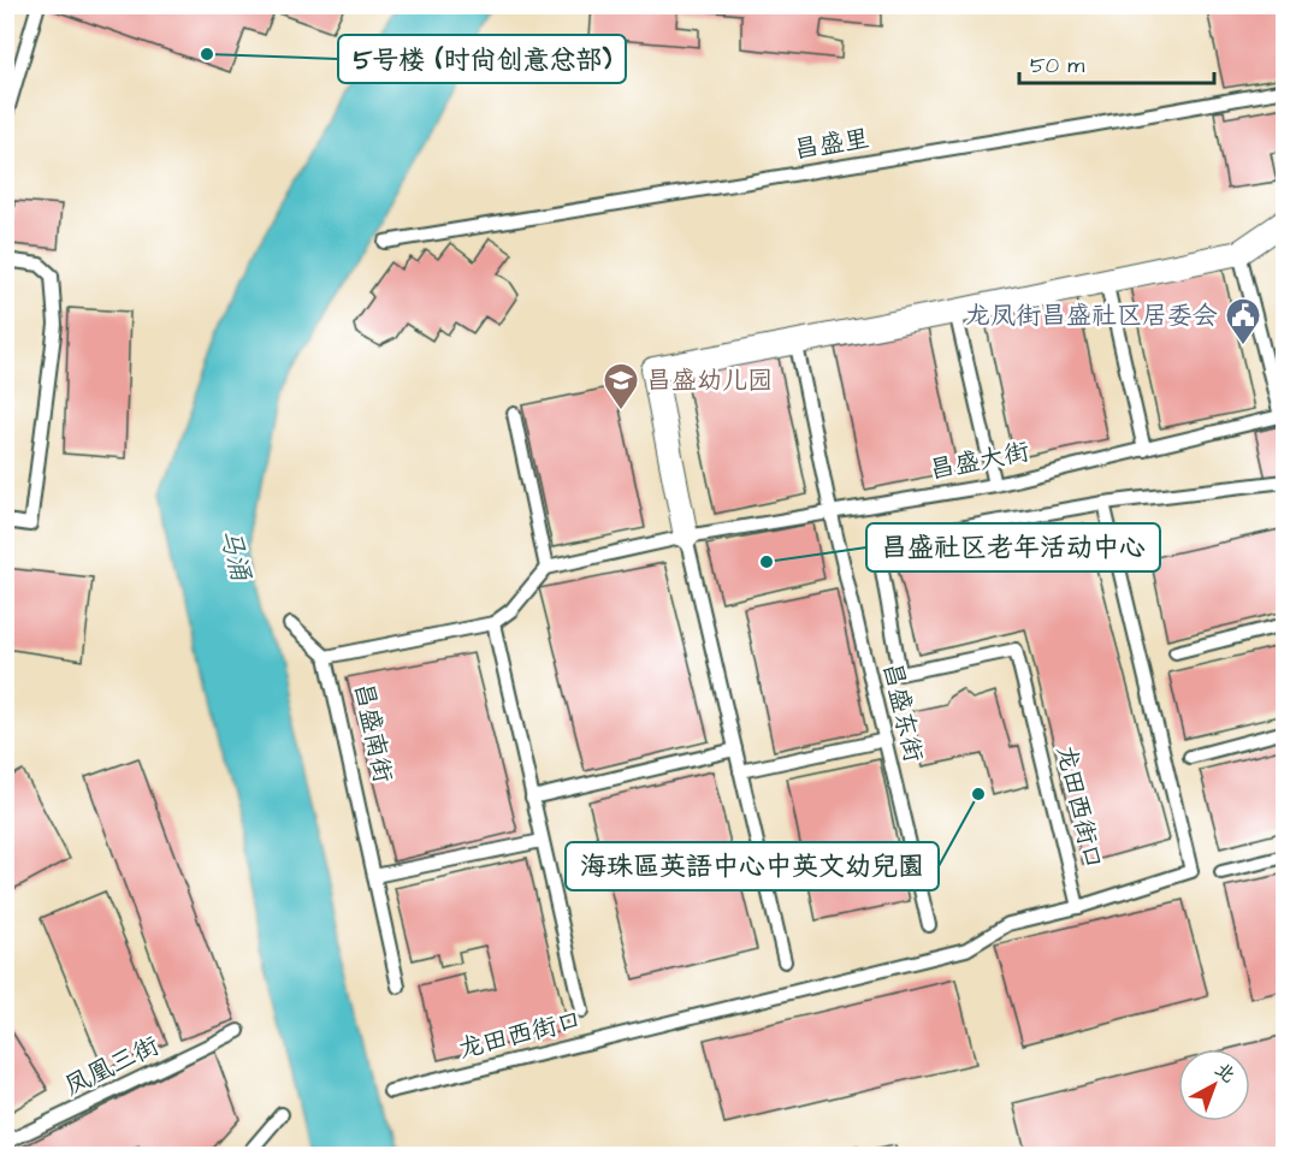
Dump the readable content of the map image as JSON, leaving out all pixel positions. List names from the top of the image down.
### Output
{
  "streets": {
    "lane": [
      "昌盛里",
      "昌盛大街",
      "昌盛东街",
      "昌盛南街",
      "龙田西街口",
      "凤凰三街"
    ]
  },
  "crossings": [
    ["昌盛大街", "昌盛东街"]
  ],
  "water": ["马涌"],
  "places": {
    "other": ["5号楼 (时尚创意总部)", "昌盛社区老年活动中心", "海珠區英語中心中英文幼兒園"],
    "public building": ["龙凤街昌盛社区居委会"],
    "school or university": ["昌盛幼儿园"]
  },
  "scale_bar": "50 m",
  "north": "top right"
}
